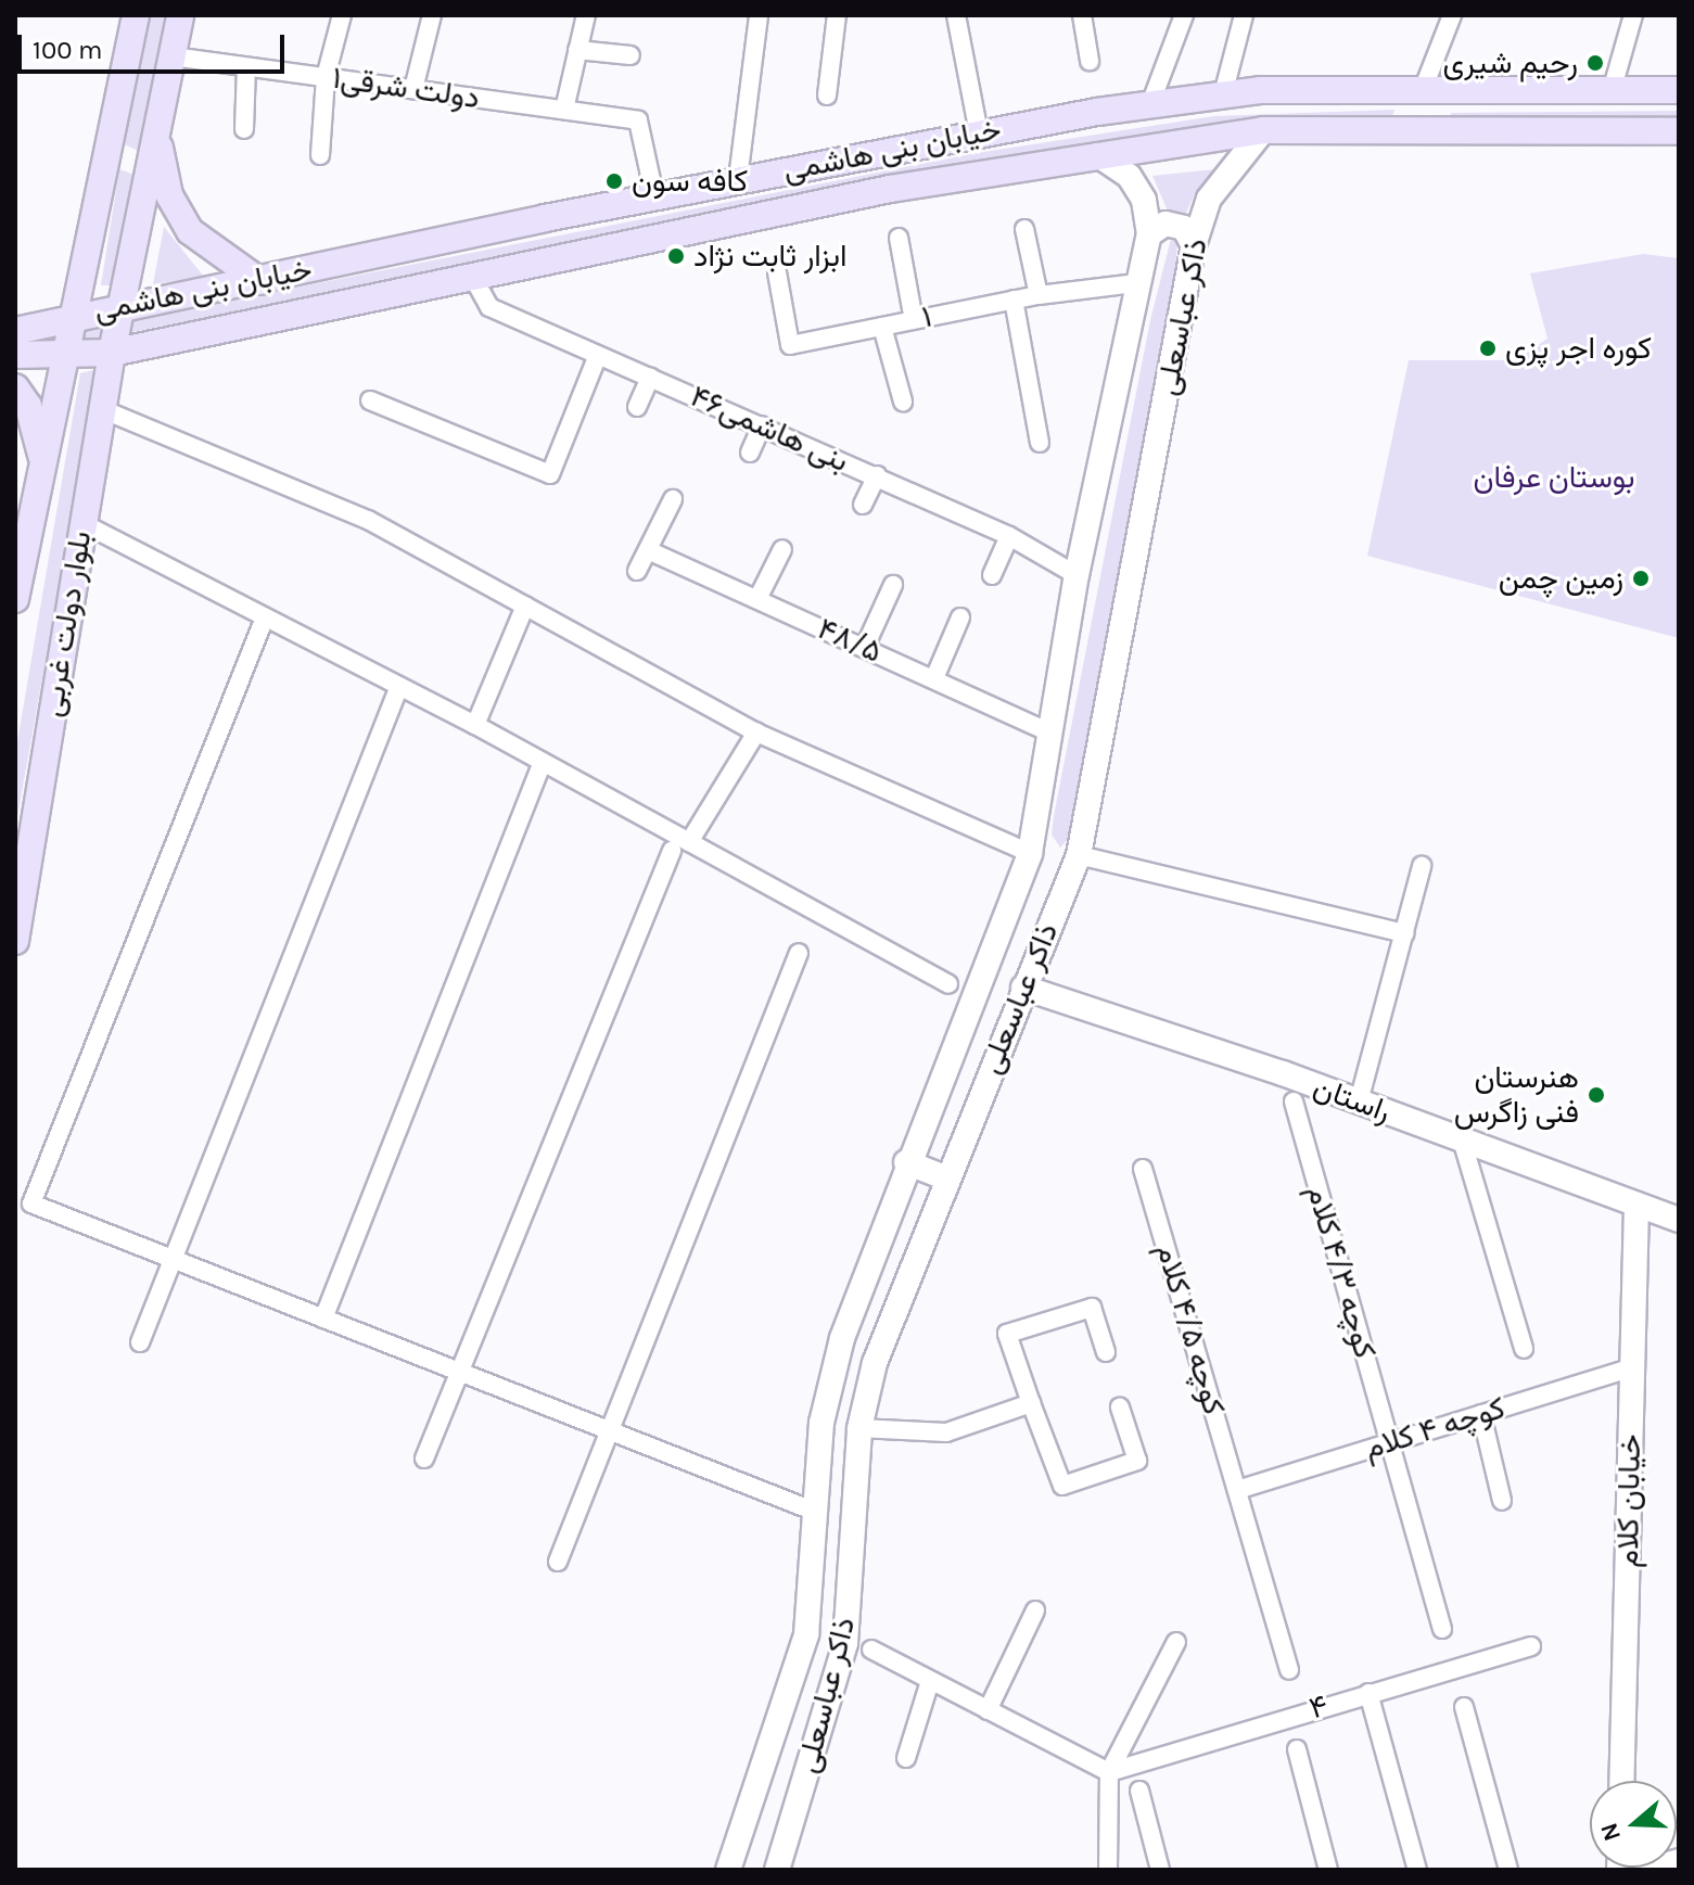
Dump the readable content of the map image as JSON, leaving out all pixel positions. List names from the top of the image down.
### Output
{
  "streets": {
    "main road": ["خیابان بنی هاشمی", "بلوار دولت غربی"],
    "street": [
      "۱دولت شرقی",
      "۱",
      "ذاکر عباسعلی",
      "بنی هاشمی۴۶",
      "۴۸/۵",
      "راستان",
      "کوچه ۴/۳ کلام",
      "کوچه ۴/۵ کلام",
      "کوچه ۴ کلام",
      "خیابان کلام",
      "۴"
    ]
  },
  "crossings": [
    ["۱دولت شرقی", "خیابان بنی هاشمی"],
    ["۱دولت شرقی", "بلوار دولت غربی"],
    ["خیابان بنی هاشمی", "ذاکر عباسعلی"],
    ["خیابان بنی هاشمی", "بنی هاشمی۴۶"],
    ["خیابان بنی هاشمی", "بلوار دولت غربی"],
    ["۱", "ذاکر عباسعلی"],
    ["ذاکر عباسعلی", "بنی هاشمی۴۶"],
    ["ذاکر عباسعلی", "۴۸/۵"],
    ["ذاکر عباسعلی", "راستان"],
    ["راستان", "خیابان کلام"],
    ["کوچه ۴/۳ کلام", "کوچه ۴ کلام"],
    ["کوچه ۴/۵ کلام", "کوچه ۴ کلام"],
    ["کوچه ۴ کلام", "خیابان کلام"]
  ],
  "parks": ["بوستان عرفان"],
  "places": [
    "رحیم شیری",
    "کافه سون",
    "ابزار ثابت نژاد",
    "کوره اجر پزی",
    "زمین چمن",
    "هنرستان فنی زاگرس"
  ],
  "scale_bar": "100 m",
  "north": "left"
}
